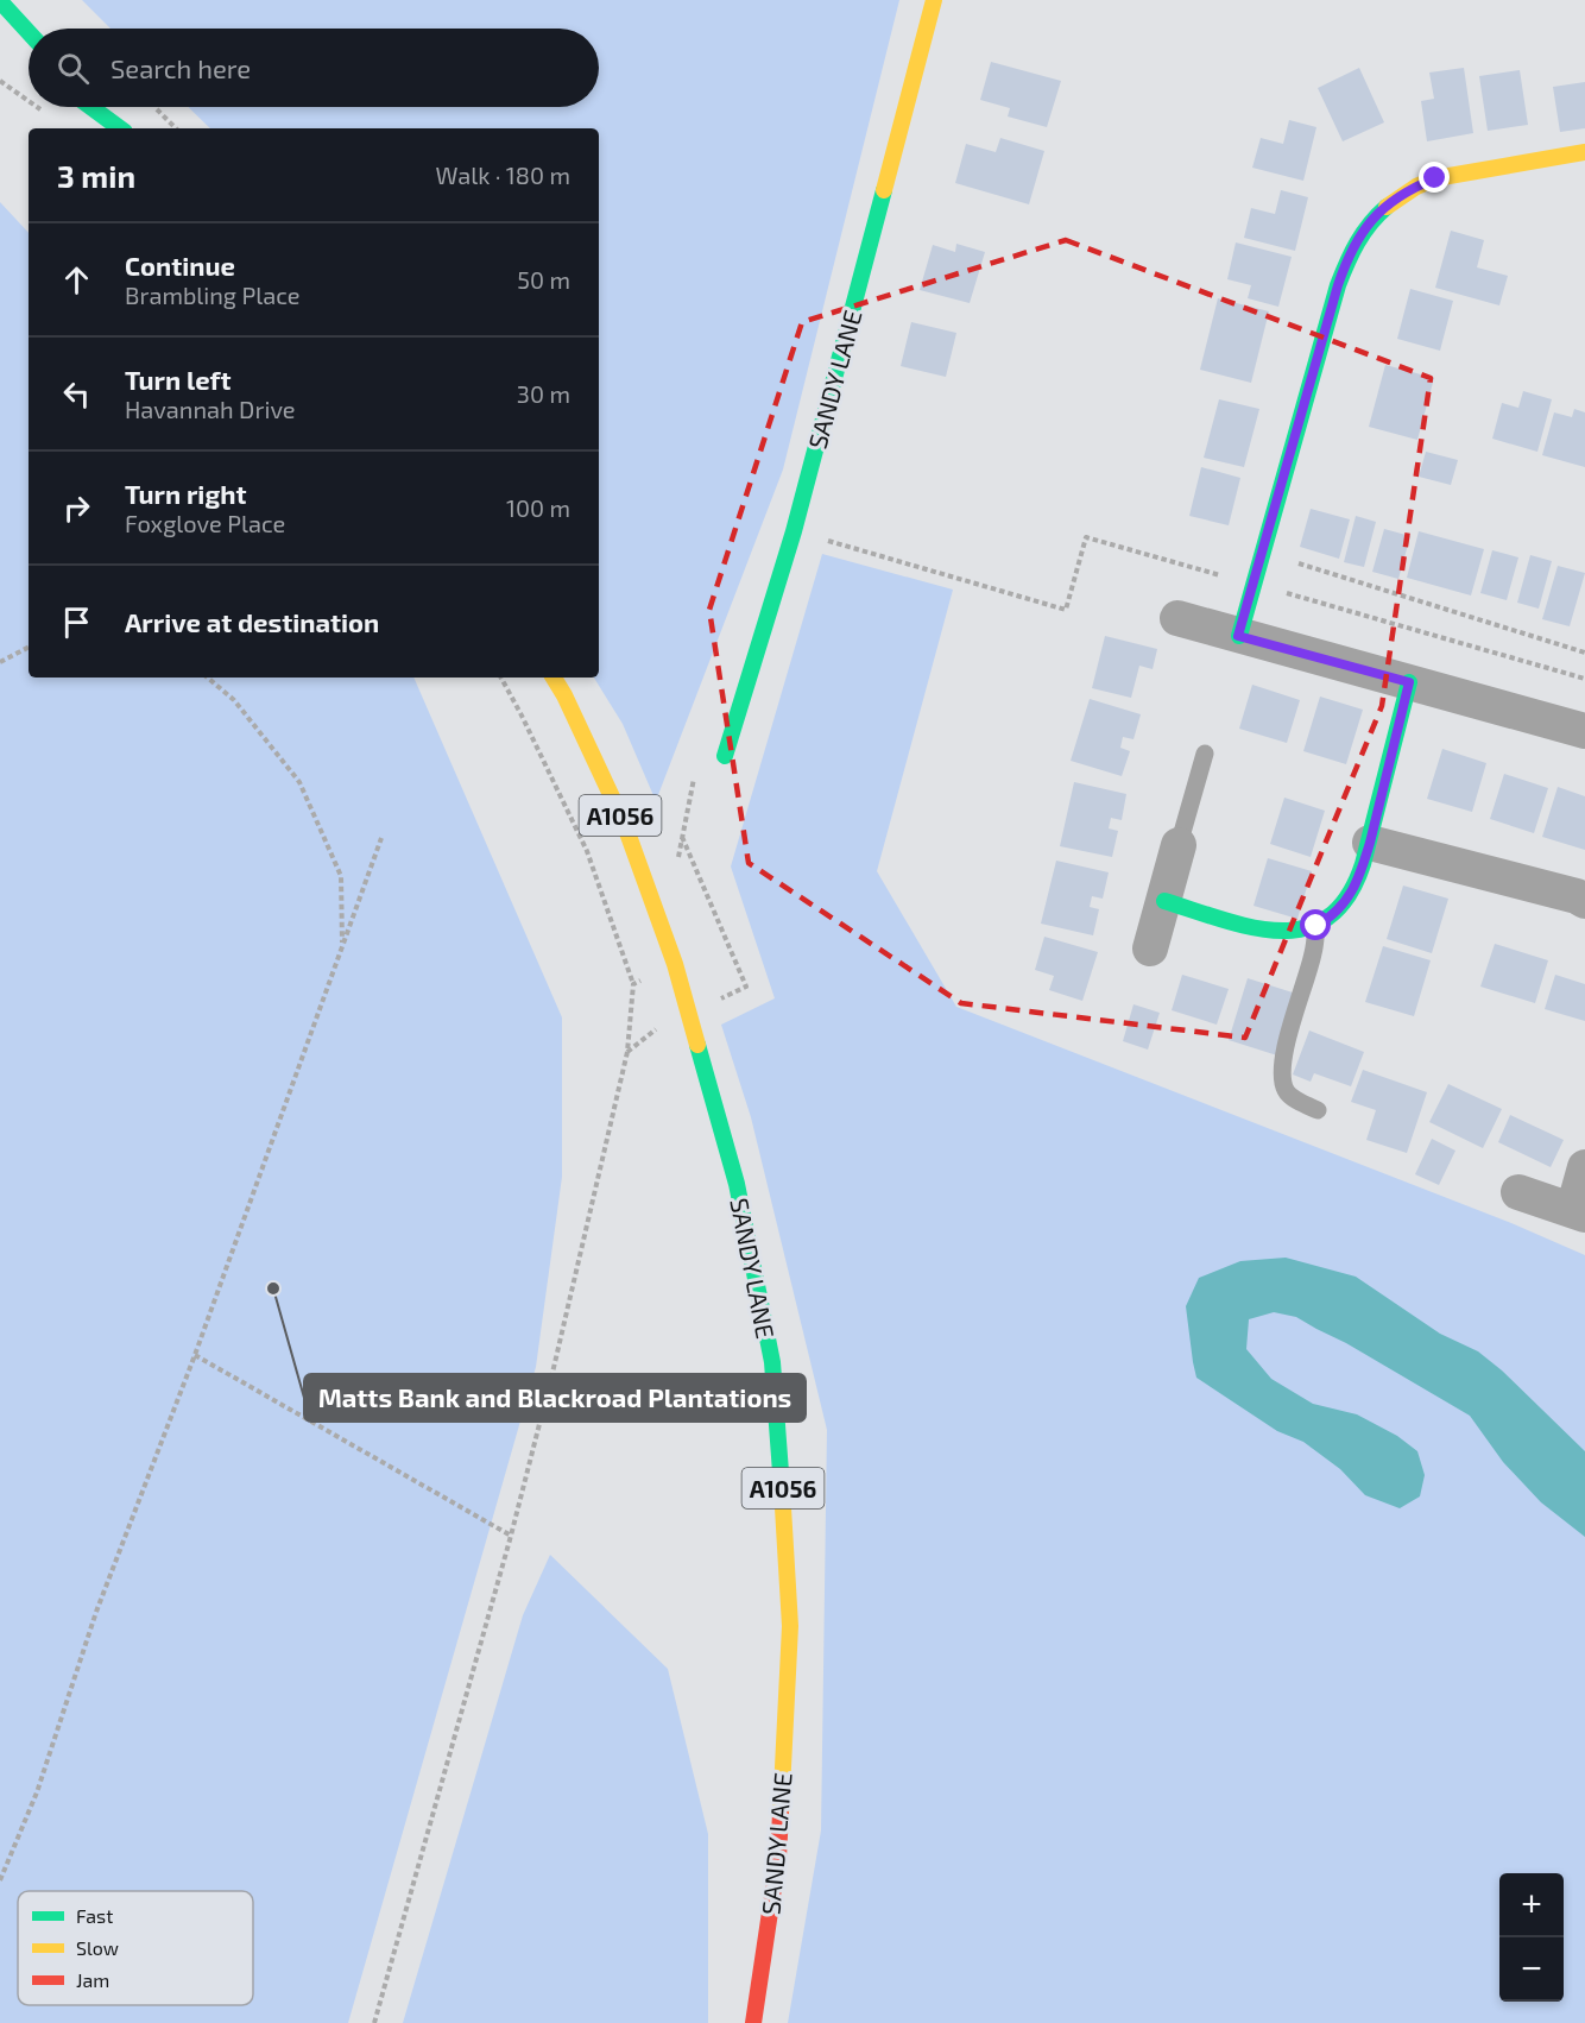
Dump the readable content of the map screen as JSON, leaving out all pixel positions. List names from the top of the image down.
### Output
{
  "streets": {
    "street": ["SANDY LANE", "A1056"]
  },
  "places": ["Matts Bank and Blackroad Plantations"],
  "legend": ["Fast", "Slow", "Jam"],
  "page": {
    "search": "Search here",
    "heading": ["3 min", "Walk · 180 m"],
    "list": [
      ["Continue", "Brambling Place", "50 m"],
      ["Turn left", "Havannah Drive", "30 m"],
      ["Turn right", "Foxglove Place", "100 m"],
      "Arrive at destination"
    ],
    "map_buttons": ["+", "−"]
  }
}
